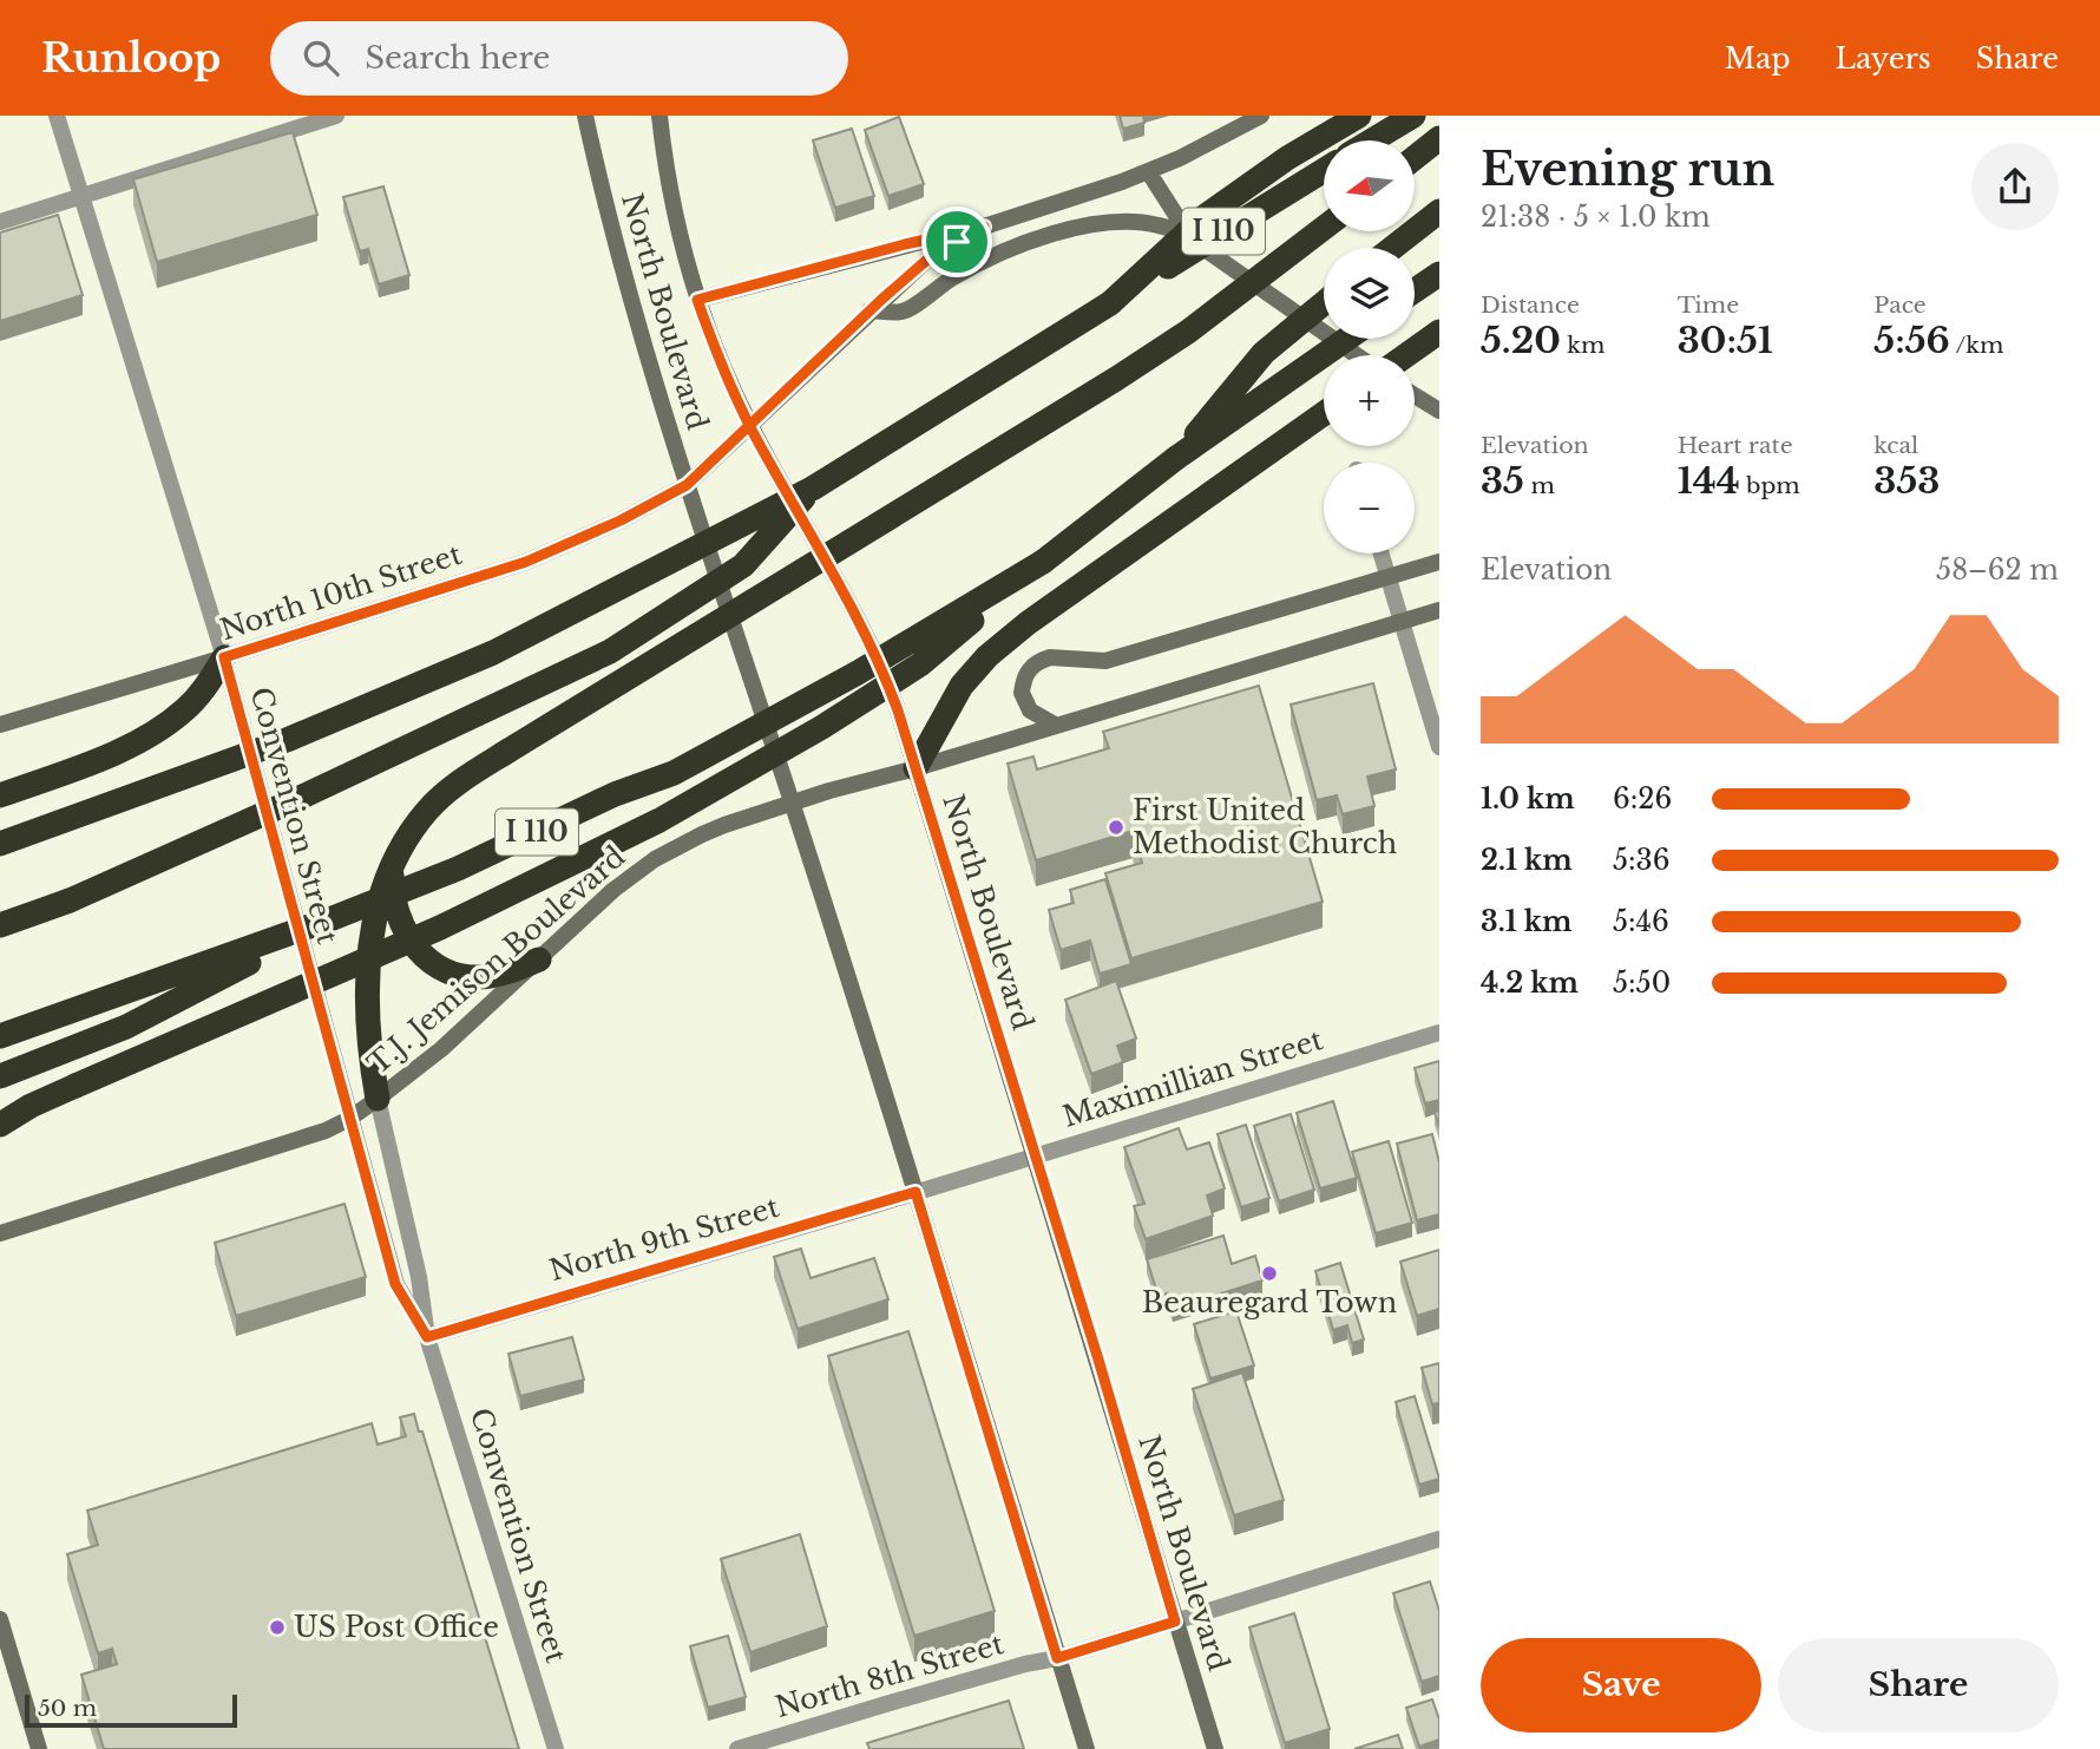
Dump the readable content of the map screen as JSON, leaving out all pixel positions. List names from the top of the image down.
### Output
{
  "streets": {
    "highway": ["I 110"],
    "main road": ["North Boulevard", "North 10th Street", "T.J. Jemison Boulevard"],
    "street": [
      "Convention Street",
      "Maximillian Street",
      "North 9th Street",
      "North 8th Street"
    ]
  },
  "crossings": [
    ["North Boulevard", "North 10th Street"],
    ["North Boulevard", "T.J. Jemison Boulevard"],
    ["North Boulevard", "Maximillian Street"],
    ["North Boulevard", "North 9th Street"],
    ["North Boulevard", "North 8th Street"],
    ["North 10th Street", "Convention Street"],
    ["Convention Street", "T.J. Jemison Boulevard"],
    ["Convention Street", "North 9th Street"],
    ["Maximillian Street", "North 9th Street"]
  ],
  "places": ["First United Methodist Church", "Beauregard Town", "US Post Office"],
  "scale_bar": "50 m",
  "north": "left",
  "page": {
    "header": "Runloop",
    "search": "Search here",
    "nav": ["Map", "Layers", "Share"],
    "heading": ["Evening run", "21:38 · 5 × 1.0 km"],
    "map_buttons": ["+", "−"],
    "stats": [
      ["Distance", "5.20 km"],
      ["Time", "30:51"],
      ["Pace", "5:56 /km"],
      ["Elevation", "35 m"],
      ["Heart rate", "144 bpm"],
      ["kcal", "353"]
    ],
    "chart": ["Elevation", "58–62 m"],
    "list": [
      {
        "name": "1.0 km",
        "note": "6:26"
      },
      {
        "name": "2.1 km",
        "note": "5:36"
      },
      {
        "name": "3.1 km",
        "note": "5:46"
      },
      {
        "name": "4.2 km",
        "note": "5:50"
      }
    ],
    "buttons": ["Save", "Share"],
    "scale": "50 m"
  }
}
